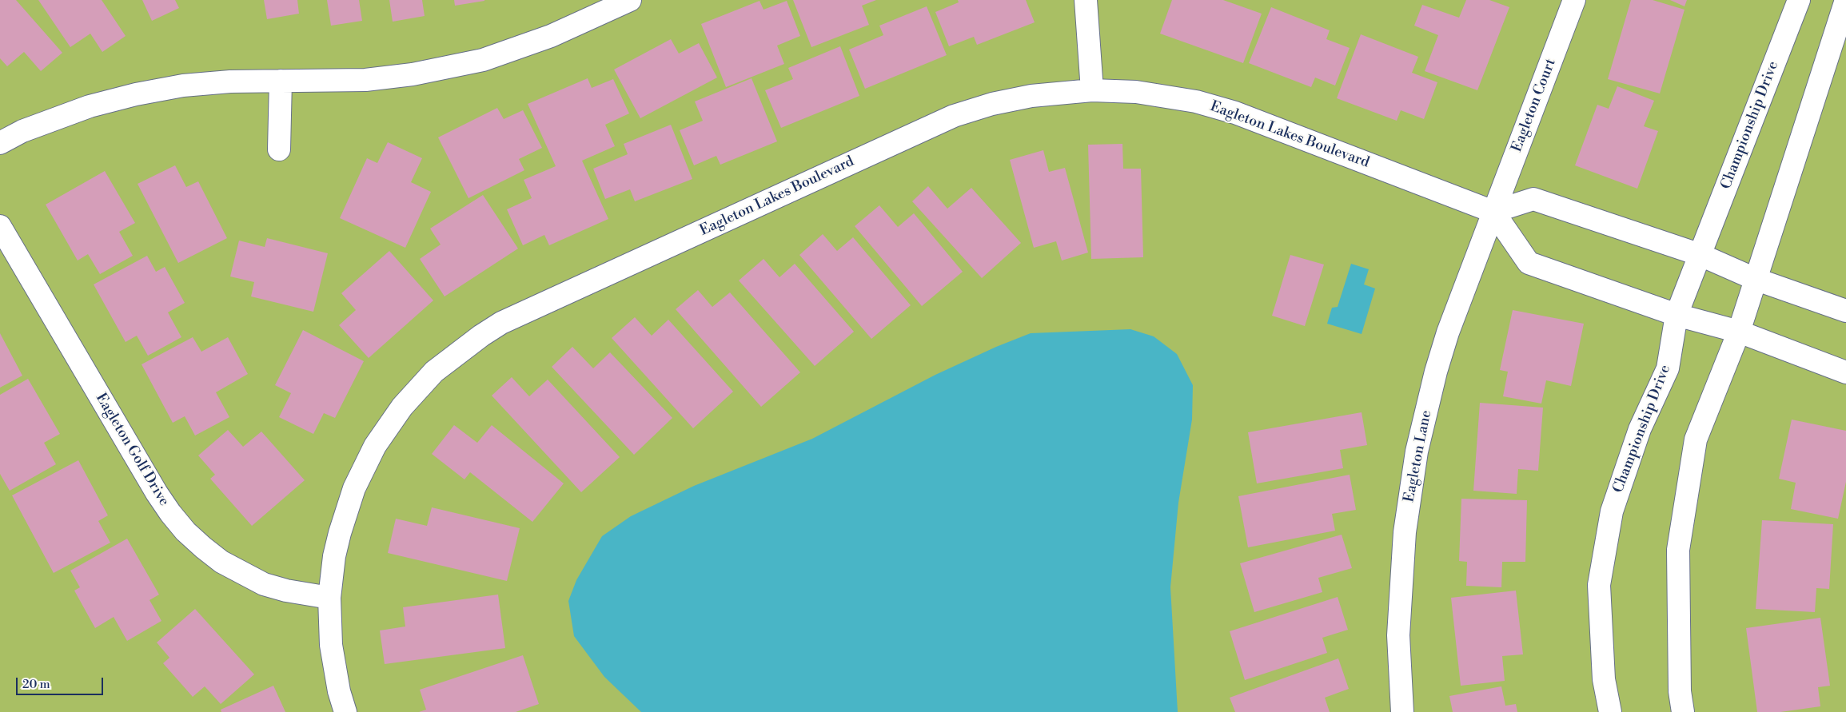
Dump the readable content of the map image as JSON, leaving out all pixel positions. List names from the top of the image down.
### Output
{
  "streets": {
    "street": [
      "Eagleton Court",
      "Championship Drive",
      "Eagleton Lakes Boulevard",
      "Eagleton Golf Drive",
      "Eagleton Lane"
    ]
  },
  "crossings": [
    ["Eagleton Court", "Eagleton Lakes Boulevard"],
    ["Eagleton Court", "Eagleton Lane"],
    ["Eagleton Lakes Boulevard", "Eagleton Golf Drive"],
    ["Eagleton Lakes Boulevard", "Eagleton Lane"]
  ],
  "scale_bar": "20 m"
}
